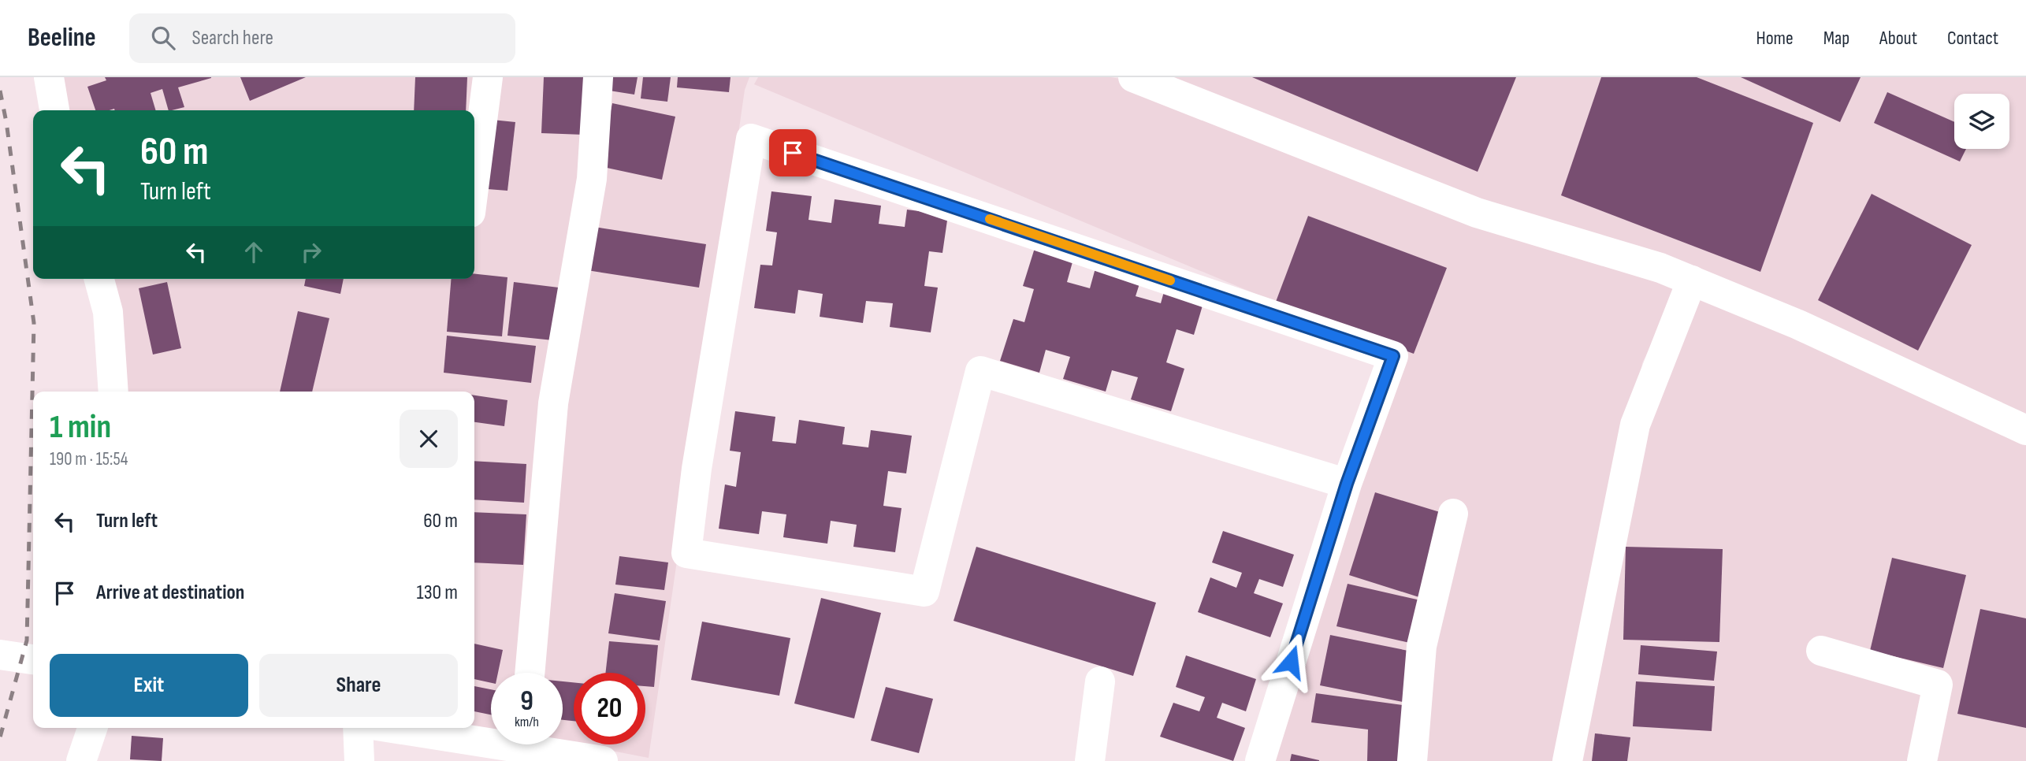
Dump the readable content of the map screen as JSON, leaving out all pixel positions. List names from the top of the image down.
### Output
{
  "page": {
    "header": "Beeline",
    "search": "Search here",
    "nav": [
      "Home",
      "Map",
      "About",
      "Contact"
    ],
    "turn": ["60 m", "Turn left"],
    "heading": ["1 min", "190 m · 15:54"],
    "list": [
      {
        "name": "Turn left",
        "value": "60 m"
      },
      {
        "name": "Arrive at destination",
        "value": "130 m"
      }
    ],
    "buttons": ["Exit", "Share"],
    "speed": "9 km/h",
    "limit": "20"
  }
}
